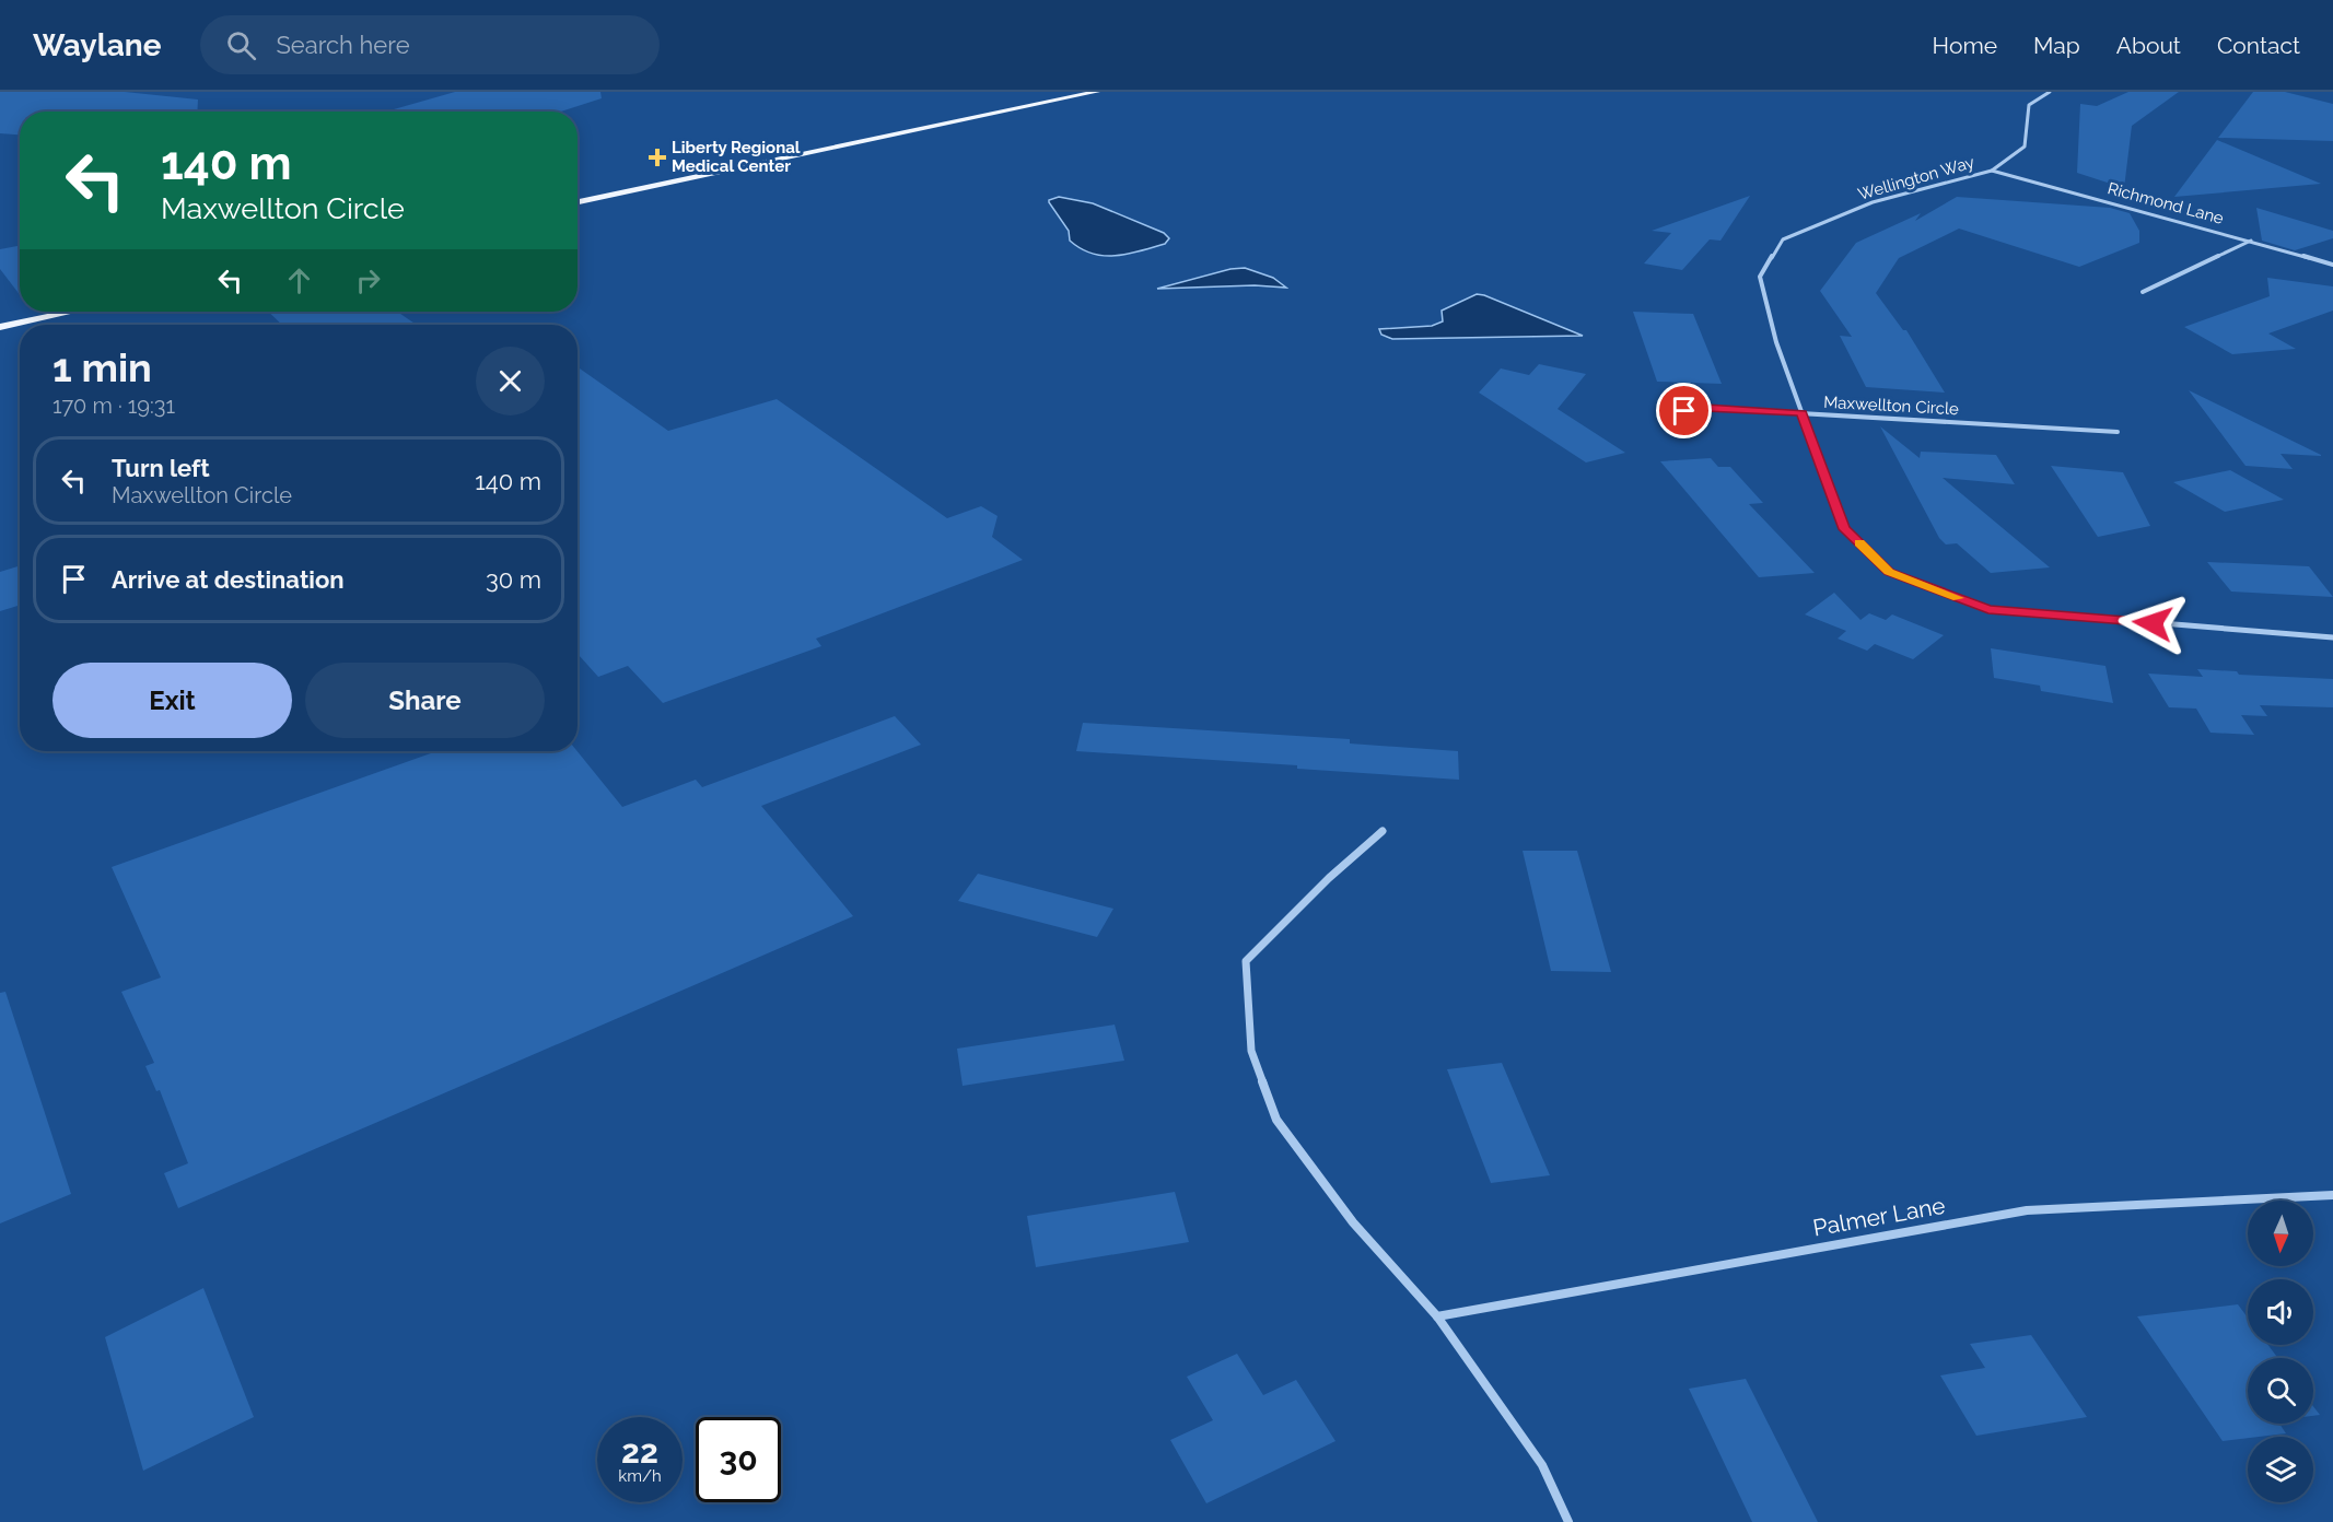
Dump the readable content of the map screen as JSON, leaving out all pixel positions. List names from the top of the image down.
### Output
{
  "streets": {
    "street": [
      "Wellington Way",
      "Richmond Lane",
      "Maxwellton Circle",
      "Palmer Lane"
    ]
  },
  "crossings": [
    ["Wellington Way", "Richmond Lane"],
    ["Wellington Way", "Maxwellton Circle"]
  ],
  "places": {
    "health": ["Liberty Regional Medical Center"]
  },
  "north": "bottom",
  "page": {
    "header": "Waylane",
    "search": "Search here",
    "nav": [
      "Home",
      "Map",
      "About",
      "Contact"
    ],
    "turn": ["140 m", "Maxwellton Circle"],
    "heading": ["1 min", "170 m · 19:31"],
    "list": [
      {
        "name": "Turn left",
        "note": "Maxwellton Circle",
        "value": "140 m"
      },
      {
        "name": "Arrive at destination",
        "value": "30 m"
      }
    ],
    "buttons": ["Exit", "Share"],
    "speed": "22 km/h",
    "limit": "30"
  }
}
